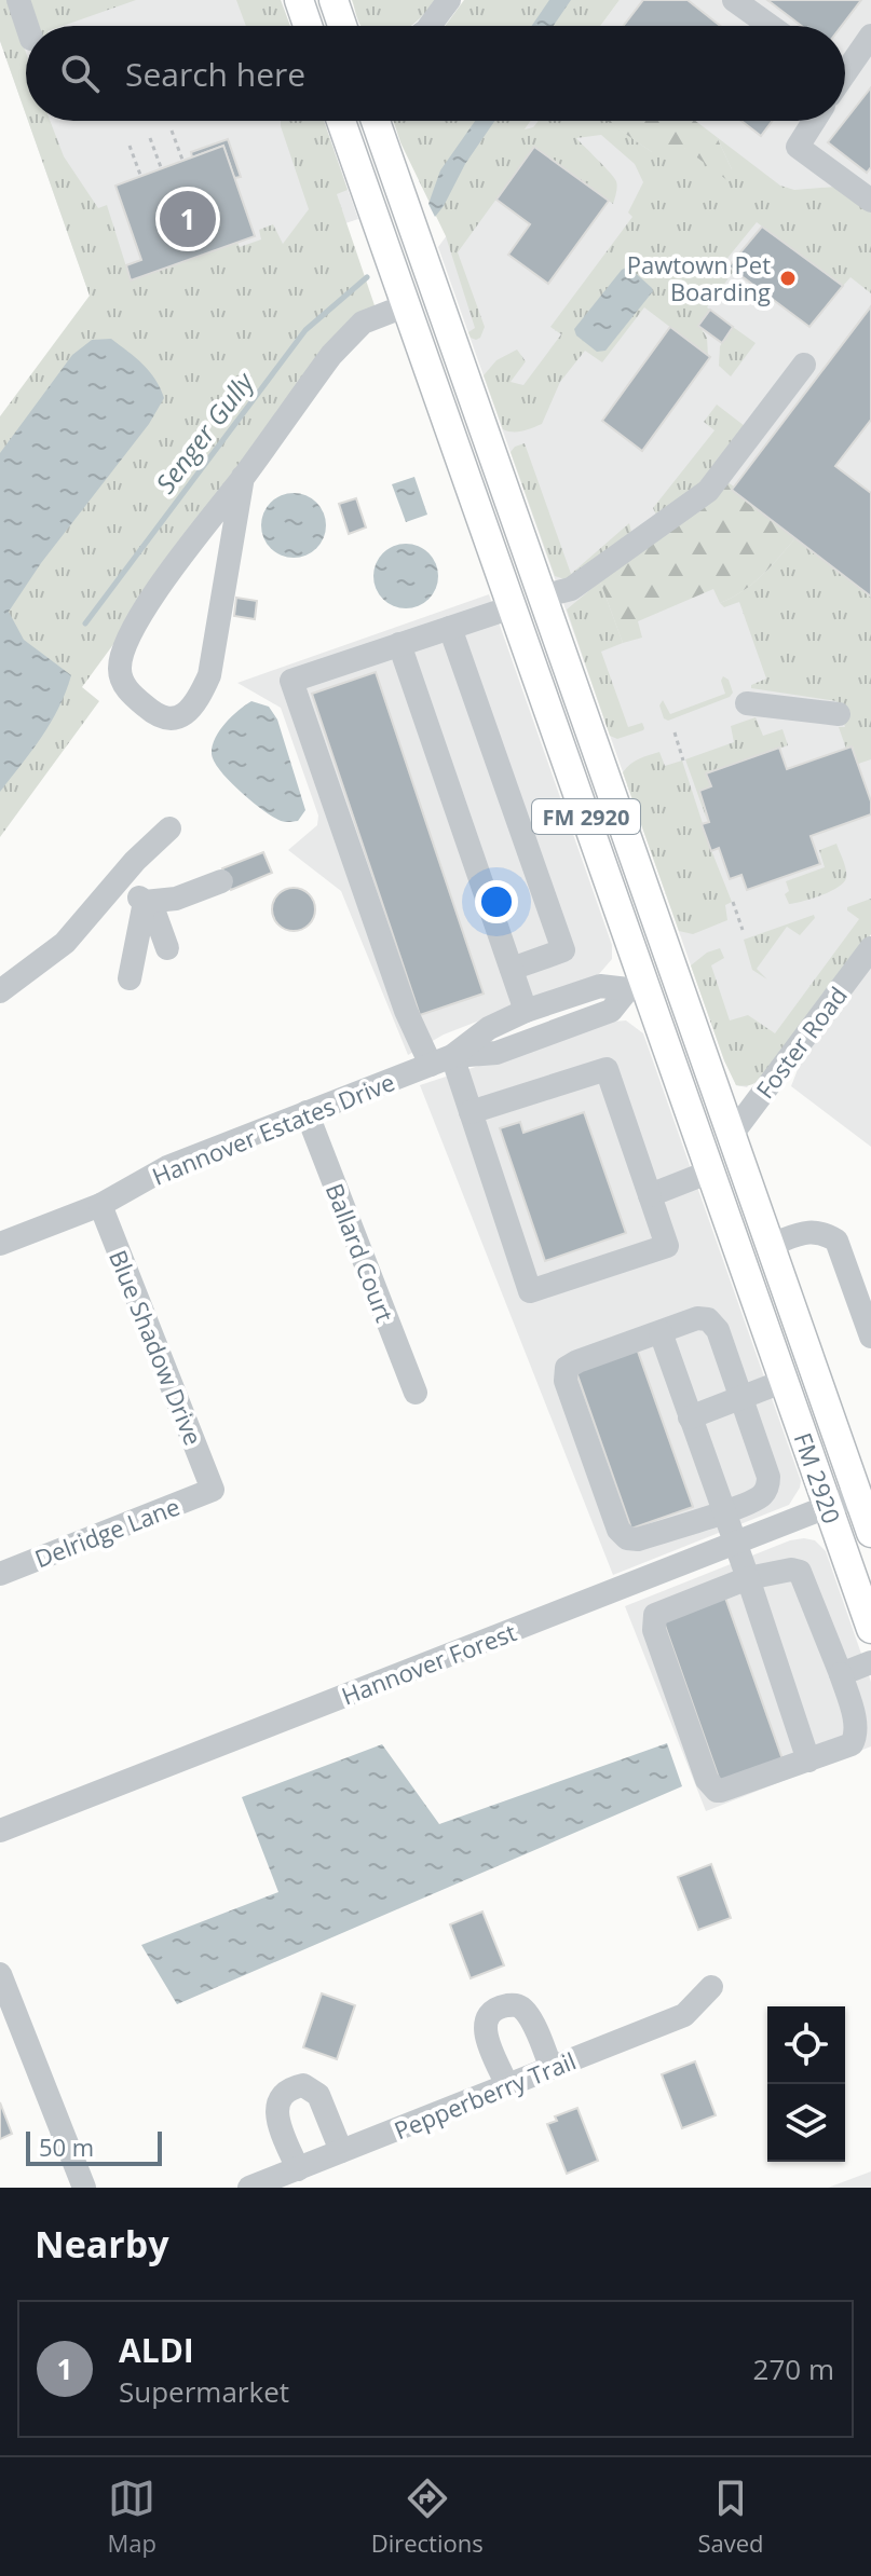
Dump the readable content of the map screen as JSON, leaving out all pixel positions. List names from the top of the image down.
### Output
{
  "streets": {
    "main road": ["FM 2920"],
    "street": [
      "Foster Road",
      "Hannover Estates Drive",
      "Ballard Court",
      "Blue Shadow Drive",
      "Delridge Lane",
      "Hannover Forest",
      "Pepperberry Trail"
    ]
  },
  "crossings": [
    ["FM 2920", "Foster Road"],
    ["FM 2920", "Hannover Estates Drive"],
    ["FM 2920", "Hannover Forest"],
    ["Hannover Estates Drive", "Ballard Court"],
    ["Hannover Estates Drive", "Blue Shadow Drive"],
    ["Blue Shadow Drive", "Delridge Lane"]
  ],
  "water": ["Senger Gully"],
  "places": ["Pawtown Pet Boarding"],
  "scale_bar": "50 m",
  "page": {
    "search": "Search here",
    "pins": "1",
    "scale": "50 m",
    "heading": "Nearby",
    "list": [
      {
        "mark": "1",
        "name": "ALDI",
        "note": "Supermarket",
        "value": "270 m"
      }
    ],
    "nav": ["Map", "Directions", "Saved"]
  }
}
